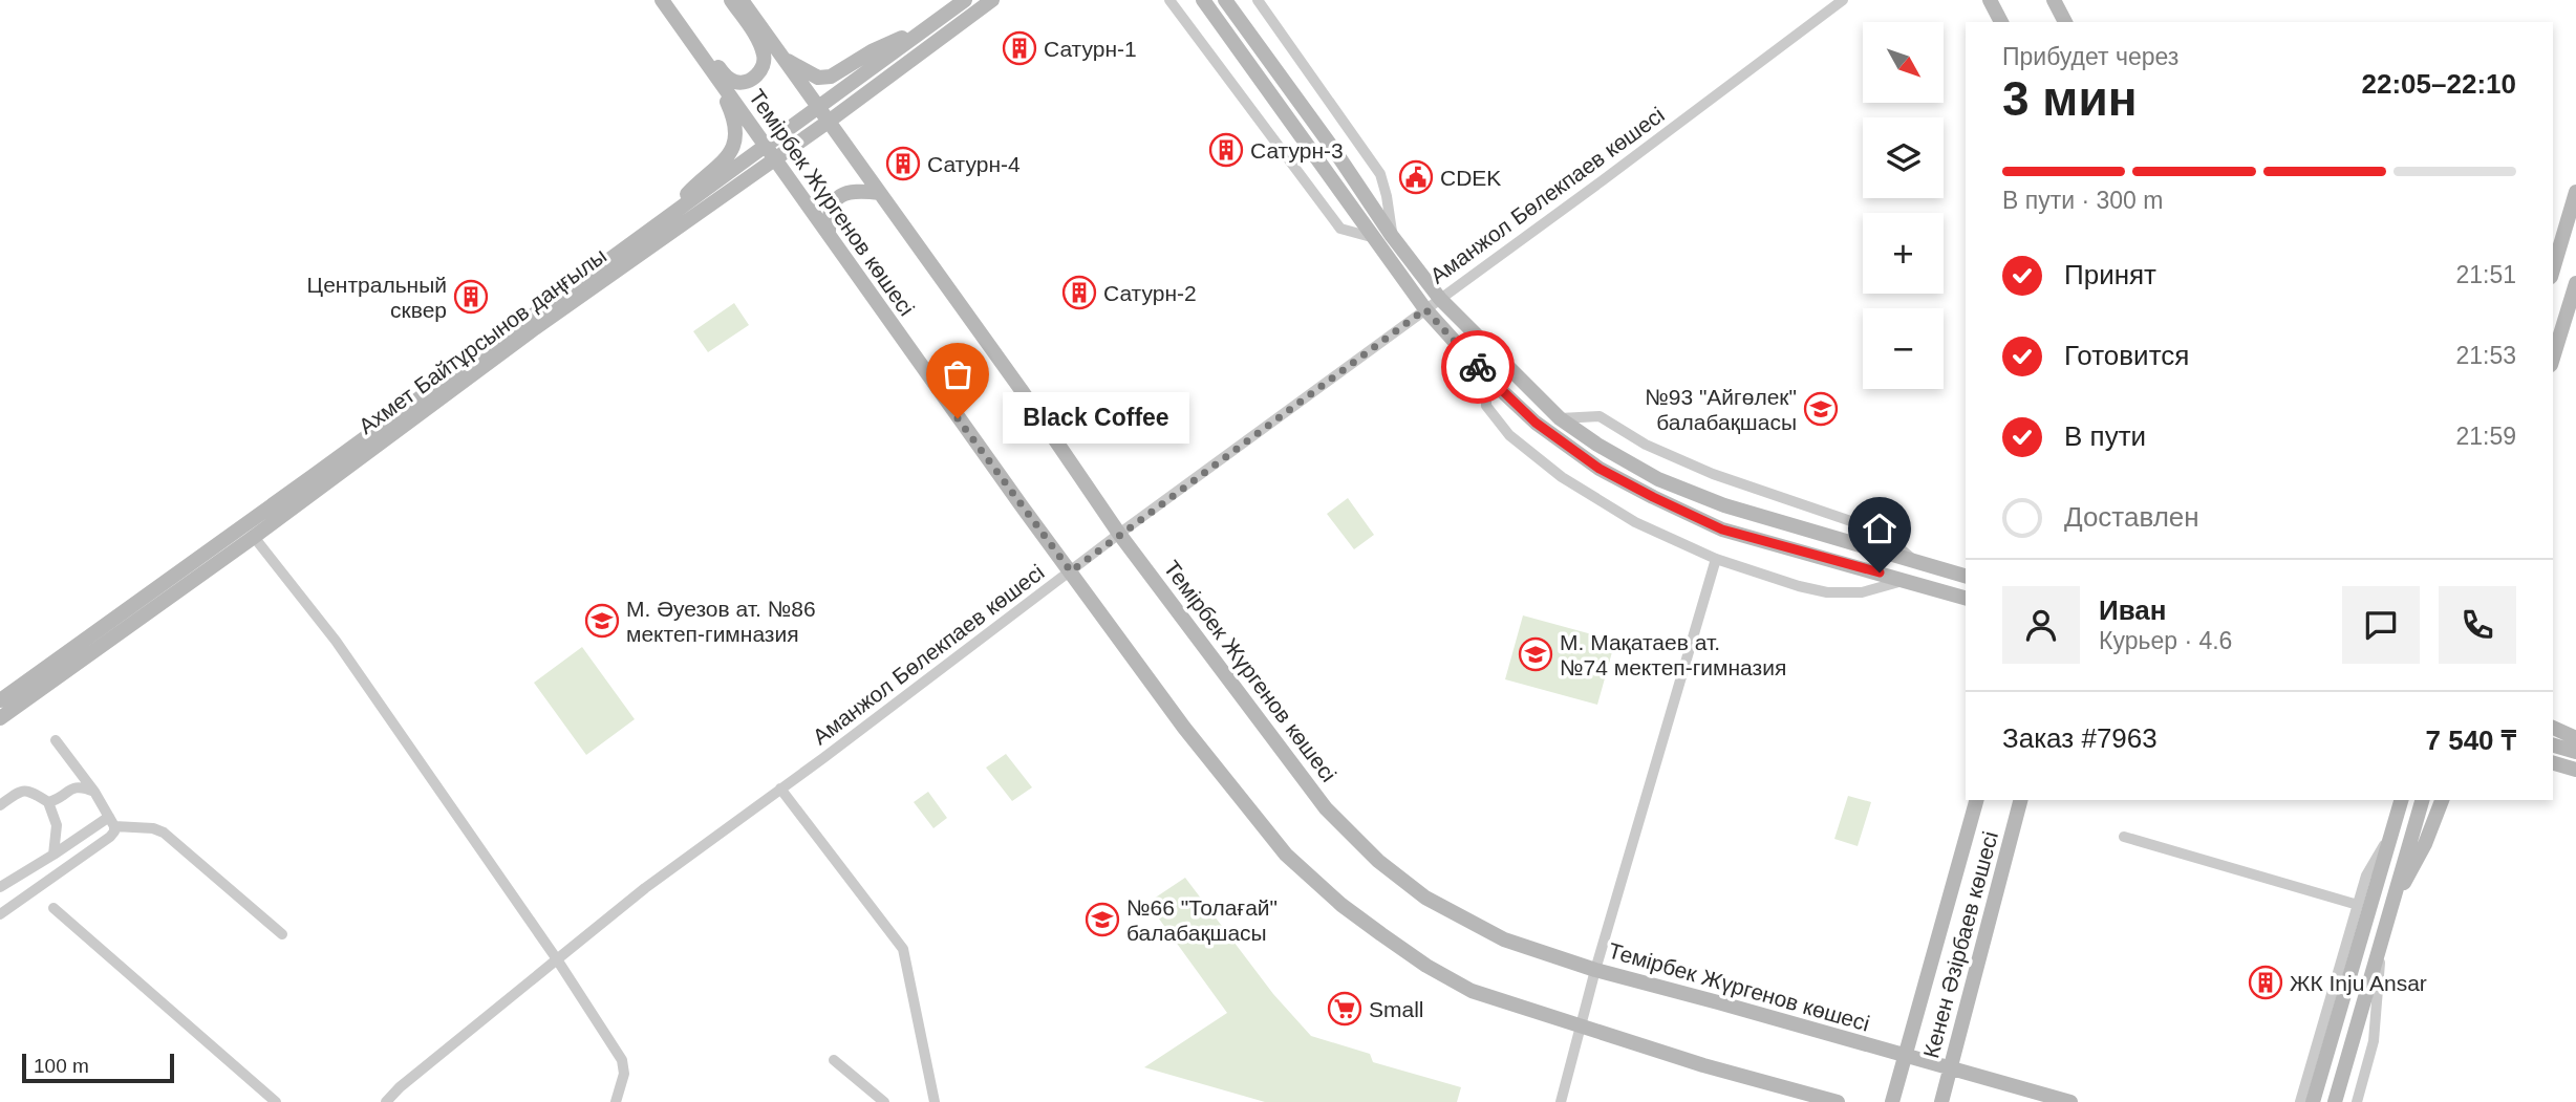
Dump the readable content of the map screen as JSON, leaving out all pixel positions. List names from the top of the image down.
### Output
{
  "streets": {
    "street": [
      "Аманжол Бөлекпаев көшесі",
      "Темірбек Жүргенов көшесі",
      "Ахмет Байтұрсынов даңғылы",
      "Кенен Әзірбаев көшесі"
    ]
  },
  "crossings": [
    ["Аманжол Бөлекпаев көшесі", "Темірбек Жүргенов көшесі"],
    ["Темірбек Жүргенов көшесі", "Ахмет Байтұрсынов даңғылы"],
    ["Темірбек Жүргенов көшесі", "Кенен Әзірбаев көшесі"]
  ],
  "places": {
    "building": [
      "Сатурн-1",
      "Сатурн-3",
      "Сатурн-4",
      "Сатурн-2",
      "Центральный сквер",
      "ЖК Inju Ansar"
    ],
    "public building": ["CDEK"],
    "school or university": [
      "№93 \"Айгөлек\" балабақшасы",
      "М. Әуезов ат. №86 мектеп-гимназия",
      "М. Мақатаев ат. №74 мектеп-гимназия",
      "№66 \"Толағай\" балабақшасы"
    ],
    "other": ["Black Coffee"],
    "supermarket": ["Small"]
  },
  "scale_bar": "100 m",
  "north": "bottom right",
  "page": {
    "map_buttons": ["+", "−"],
    "heading": ["3 мин", "Прибудет через", "22:05–22:10"],
    "panel": [
      "Иван",
      "Курьер · 4.6",
      "Заказ #7963",
      "7 540 ₸"
    ],
    "bar": "В пути · 300 m",
    "list": [
      ["Принят", "21:51"],
      ["Готовится", "21:53"],
      ["В пути", "21:59"],
      "Доставлен"
    ],
    "bubble": "Black Coffee",
    "scale": "100 m"
  }
}
